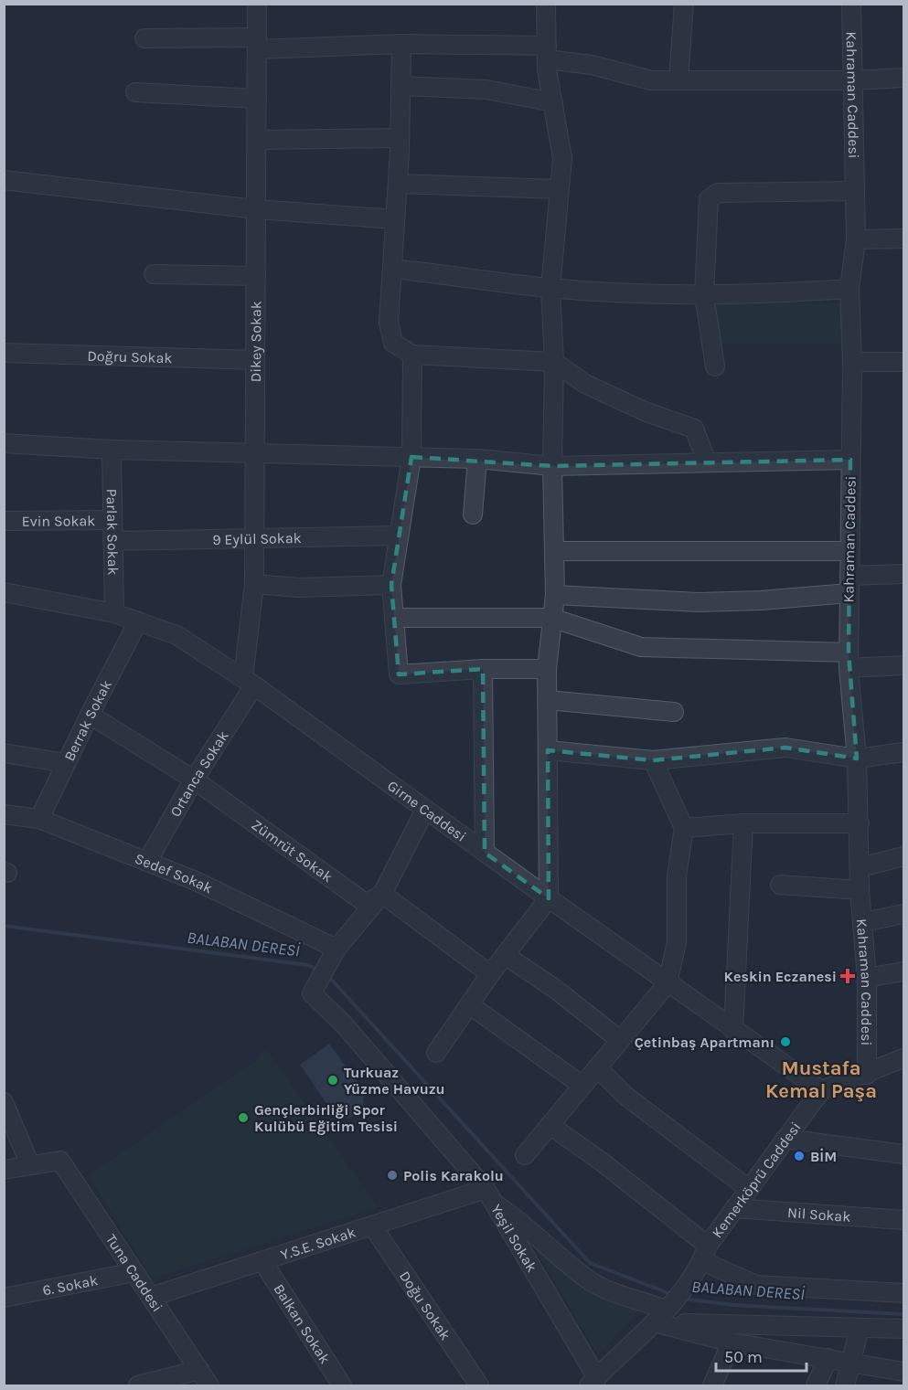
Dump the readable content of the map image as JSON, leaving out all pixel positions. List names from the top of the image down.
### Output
{
  "streets": {
    "street": [
      "Kahraman Caddesi",
      "Dikey Sokak",
      "Doğru Sokak",
      "Evin Sokak",
      "Parlak Sokak",
      "9 Eylül Sokak",
      "Berrak Sokak",
      "Ortanca Sokak",
      "Girne Caddesi",
      "Zümrüt Sokak",
      "Sedef Sokak",
      "Kemerköprü Caddesi",
      "Nil Sokak",
      "Yeşil Sokak",
      "Y.S.E. Sokak",
      "Tuna Caddesi",
      "6. Sokak",
      "Doğu Sokak",
      "Balkan Sokak"
    ]
  },
  "crossings": [
    ["Dikey Sokak", "Doğru Sokak"],
    ["Dikey Sokak", "9 Eylül Sokak"],
    ["Dikey Sokak", "Ortanca Sokak"],
    ["Dikey Sokak", "Girne Caddesi"],
    ["Evin Sokak", "Parlak Sokak"],
    ["Parlak Sokak", "9 Eylül Sokak"],
    ["Parlak Sokak", "Girne Caddesi"],
    ["Berrak Sokak", "Girne Caddesi"],
    ["Berrak Sokak", "Zümrüt Sokak"],
    ["Berrak Sokak", "Sedef Sokak"],
    ["Ortanca Sokak", "Girne Caddesi"],
    ["Ortanca Sokak", "Zümrüt Sokak"],
    ["Ortanca Sokak", "Sedef Sokak"],
    ["Girne Caddesi", "Kemerköprü Caddesi"],
    ["Sedef Sokak", "Yeşil Sokak"],
    ["Kemerköprü Caddesi", "Nil Sokak"],
    ["Yeşil Sokak", "Y.S.E. Sokak"],
    ["Y.S.E. Sokak", "Tuna Caddesi"],
    ["Y.S.E. Sokak", "Doğu Sokak"],
    ["Y.S.E. Sokak", "Balkan Sokak"],
    ["Tuna Caddesi", "6. Sokak"]
  ],
  "districts": ["Mustafa Kemal Paşa"],
  "water": ["BALABAN DERESİ"],
  "places": {
    "health": ["Keskin Eczanesi"],
    "other": [
      "Çetinbaş Apartmanı",
      "Turkuaz Yüzme Havuzu",
      "Gençlerbirliği Spor Kulübü Eğitim Tesisi",
      "BİM",
      "Polis Karakolu"
    ]
  },
  "scale_bar": "50 m"
}
